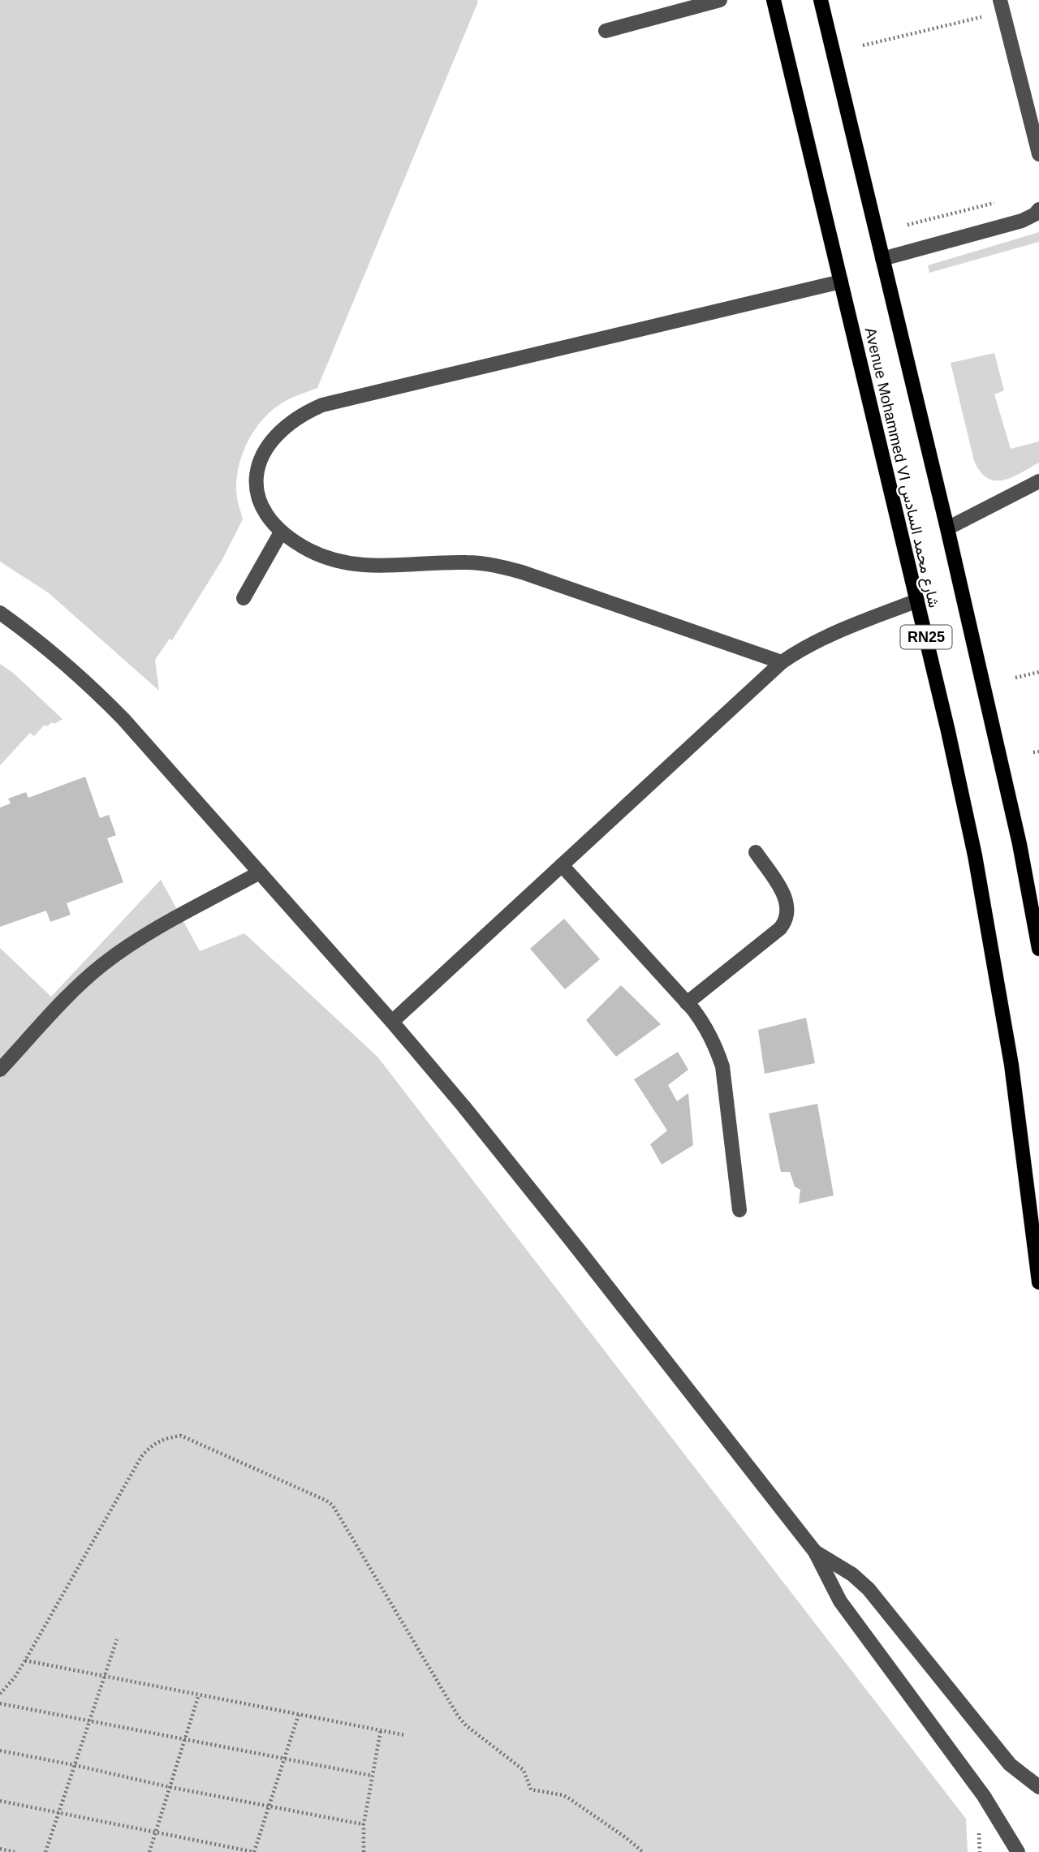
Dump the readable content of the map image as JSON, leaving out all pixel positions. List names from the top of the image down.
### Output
{
  "streets": {
    "main road": ["Avenue Mohammed VI شارع محمد السادس", "RN25"]
  }
}
